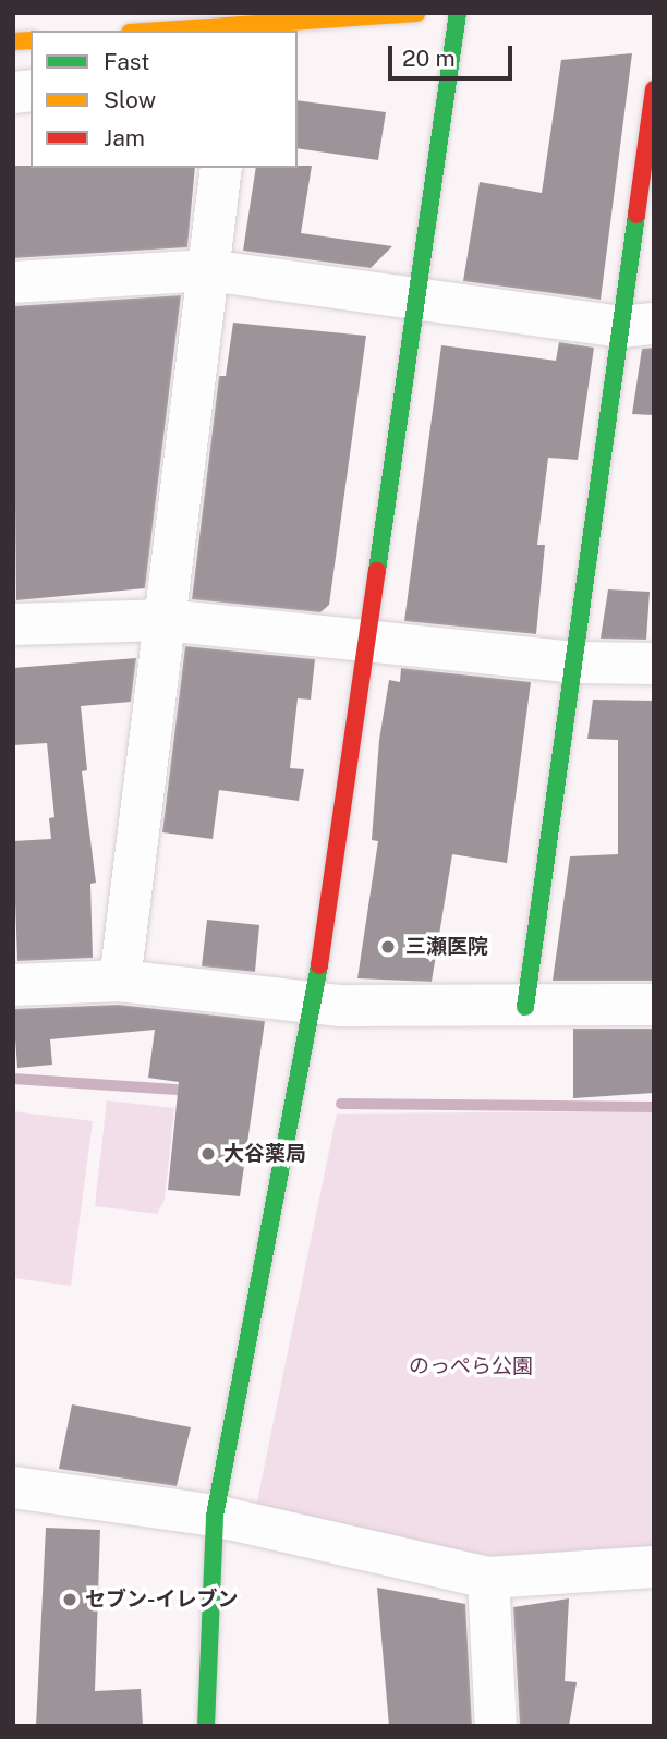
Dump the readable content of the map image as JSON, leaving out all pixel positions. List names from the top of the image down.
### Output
{
  "parks": ["のっぺら公園"],
  "places": ["三瀬医院", "大谷薬局", "セブン-イレブン"],
  "legend": ["Fast", "Slow", "Jam"],
  "scale_bar": "20 m"
}
